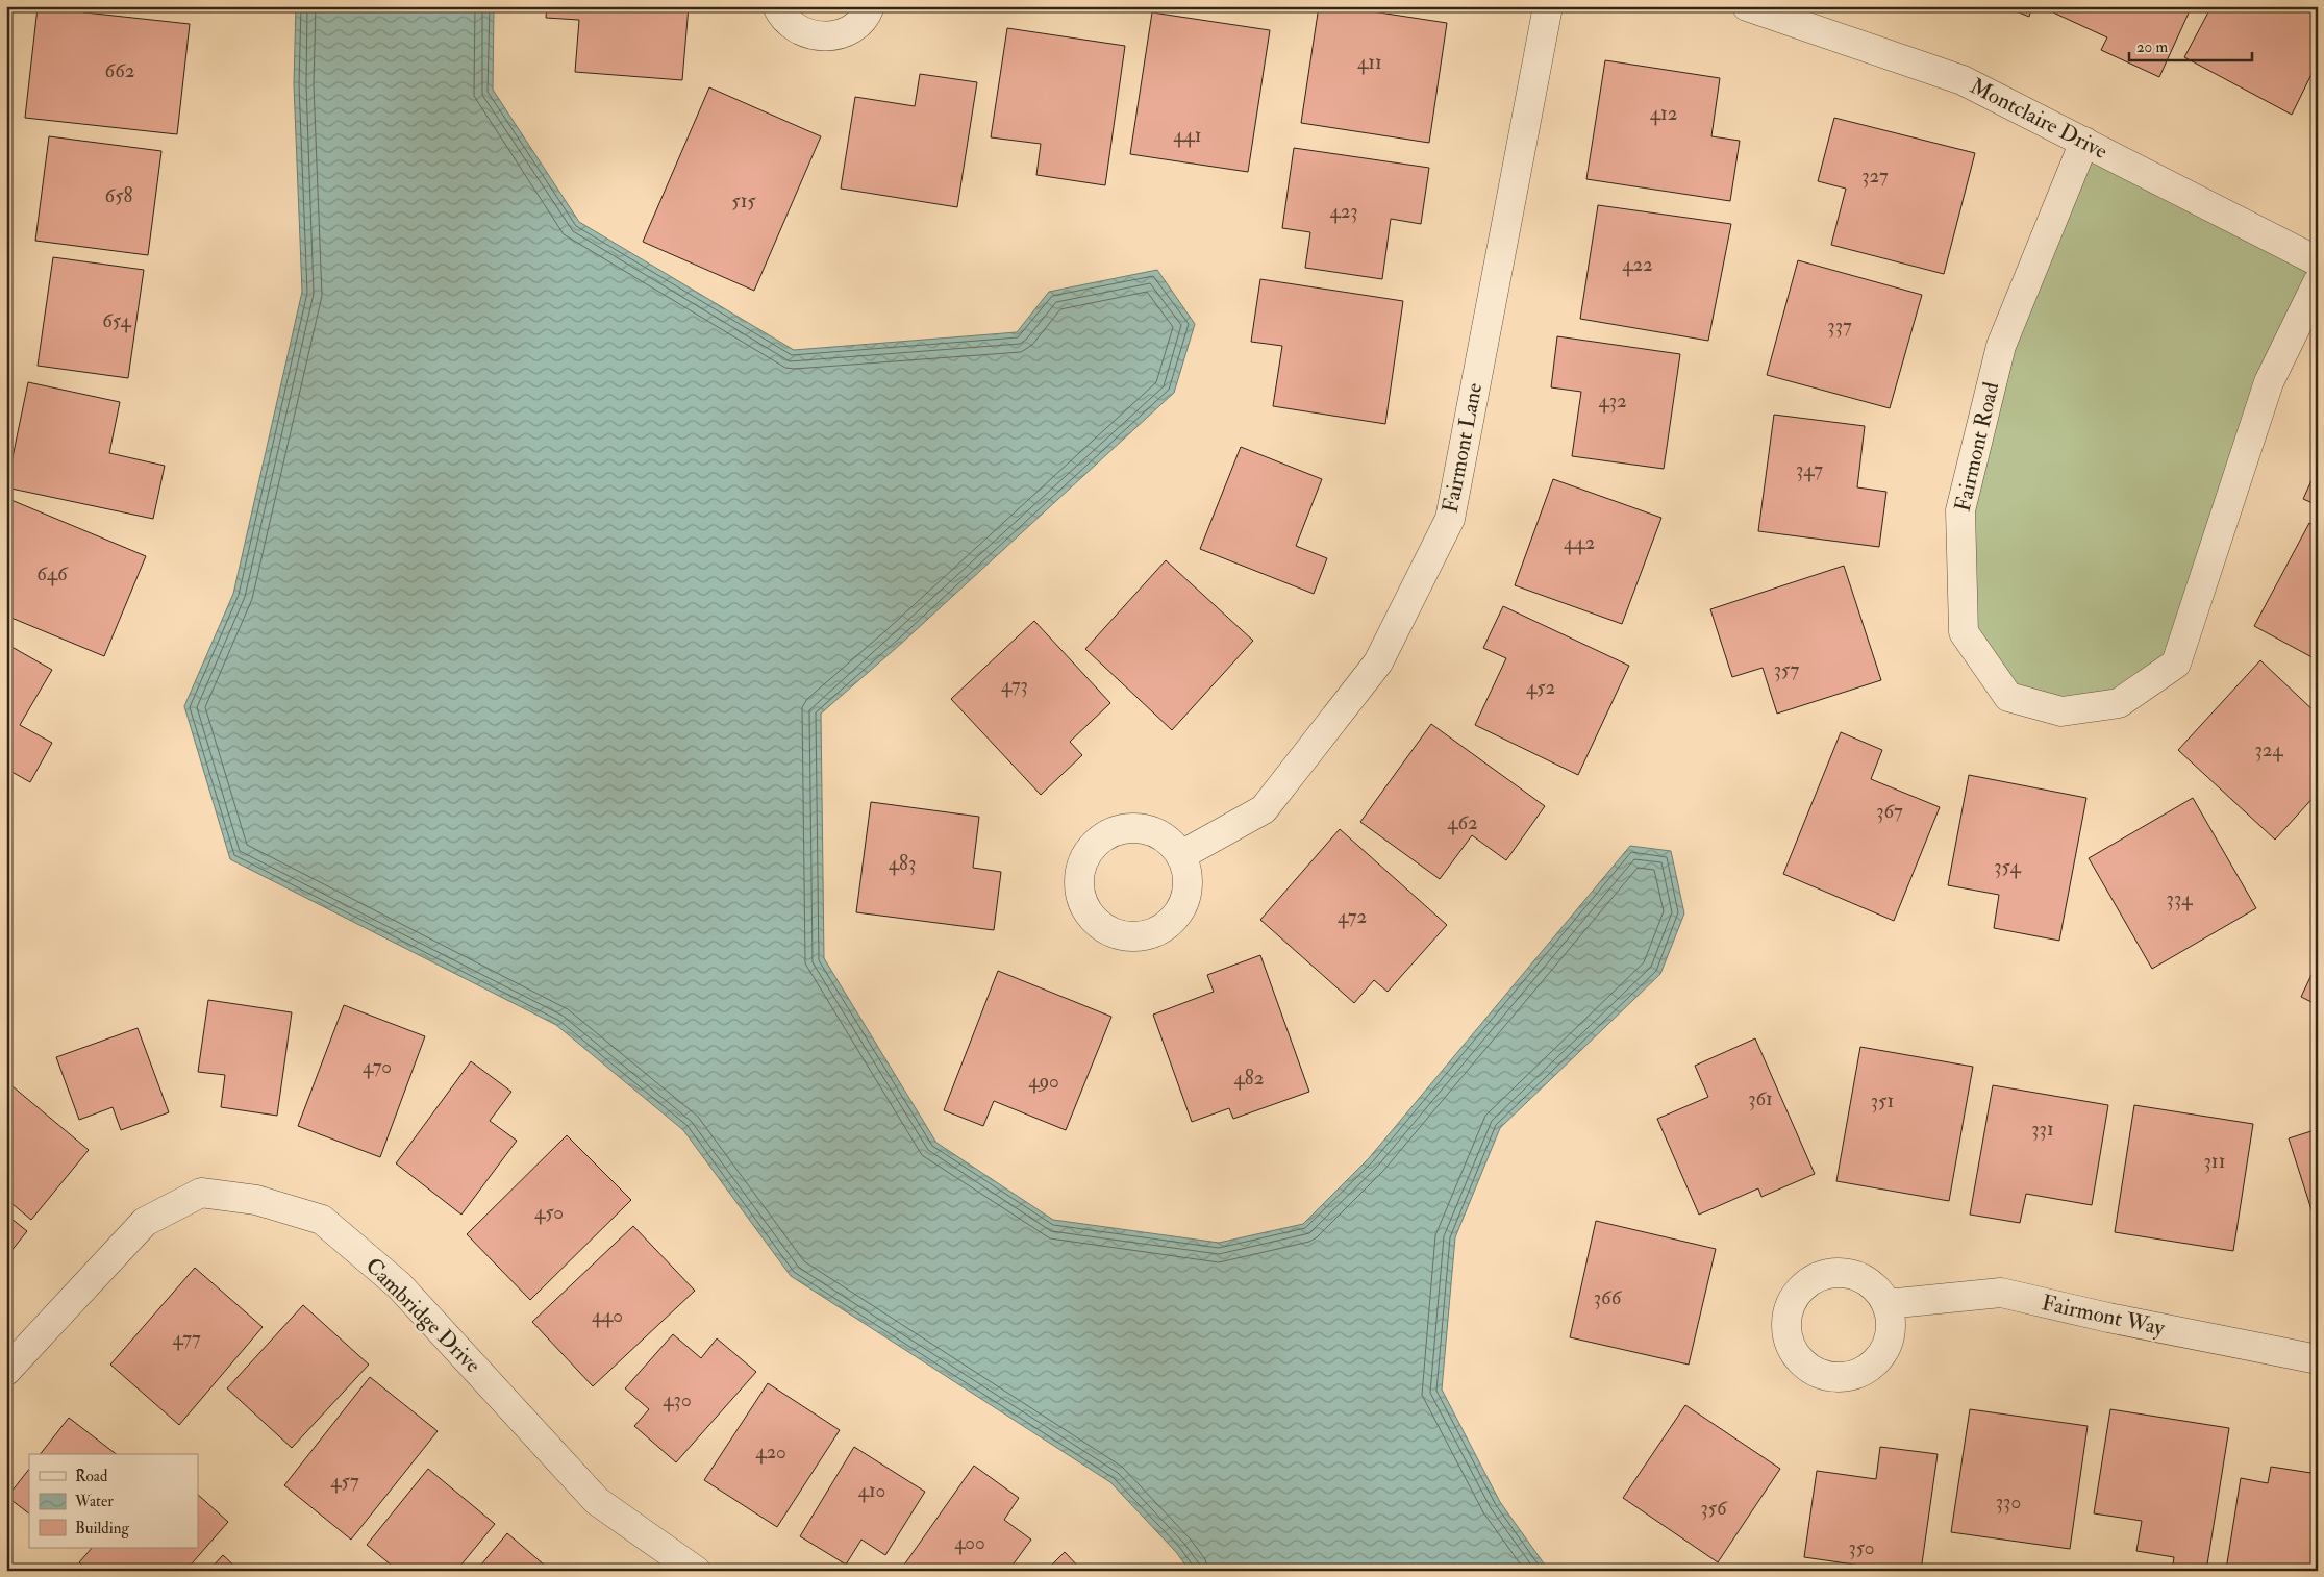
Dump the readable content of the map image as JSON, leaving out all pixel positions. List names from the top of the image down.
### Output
{
  "streets": {
    "street": [
      "Montclaire Drive",
      "Fairmont Road",
      "Fairmont Lane",
      "Cambridge Drive",
      "Fairmont Way"
    ]
  },
  "crossings": [
    ["Montclaire Drive", "Fairmont Road"]
  ],
  "house_numbers": [
    "411",
    "662",
    "412",
    "441",
    "327",
    "658",
    "515",
    "423",
    "422",
    "654",
    "337",
    "432",
    "347",
    "442",
    "646",
    "357",
    "473",
    "452",
    "324",
    "367",
    "462",
    "483",
    "354",
    "334",
    "472",
    "470",
    "482",
    "490",
    "361",
    "351",
    "331",
    "311",
    "450",
    "366",
    "440",
    "477",
    "430",
    "420",
    "457",
    "410",
    "330",
    "356",
    "400",
    "350"
  ],
  "legend": ["Road", "Water", "Building"],
  "scale_bar": "20 m"
}
